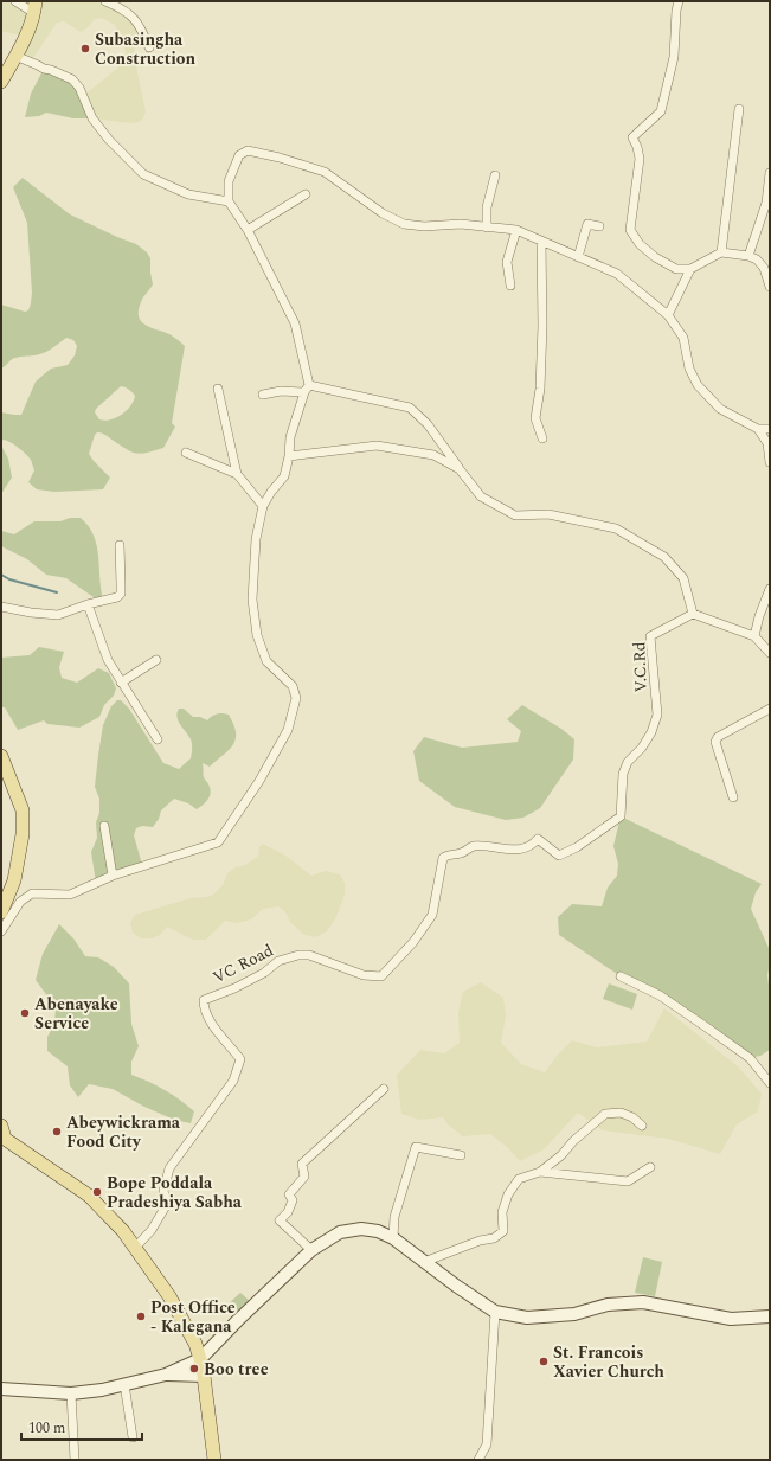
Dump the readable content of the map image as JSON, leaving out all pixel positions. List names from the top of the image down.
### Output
{
  "streets": {
    "street": ["V.C.Rd", "VC Road"]
  },
  "crossings": [
    ["V.C.Rd", "VC Road"]
  ],
  "places": [
    "Subasingha Construction",
    "Abenayake Service",
    "Abeywickrama Food City",
    "Bope Poddala Pradeshiya Sabha",
    "Post Office - Kalegana",
    "St. Francois Xavier Church",
    "Boo tree"
  ],
  "scale_bar": "100 m"
}
